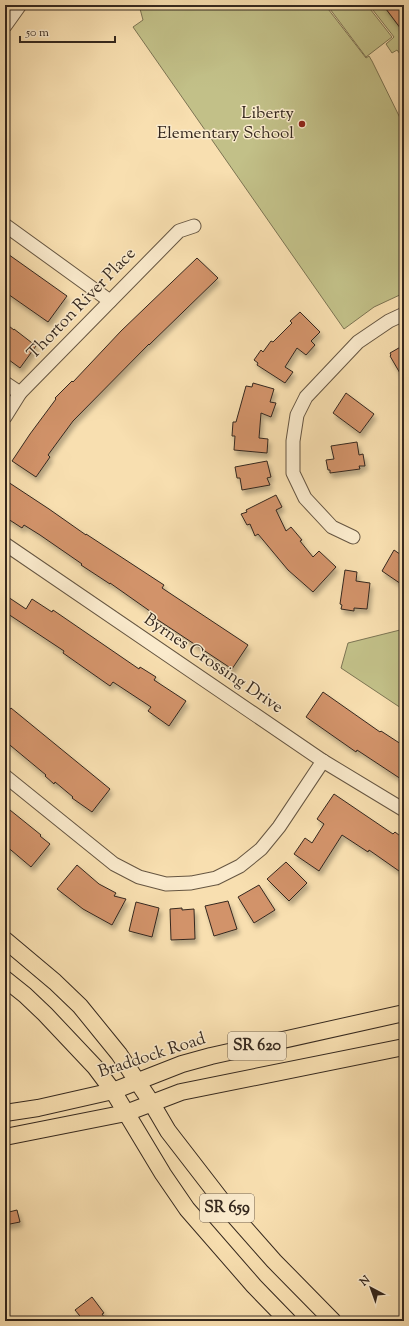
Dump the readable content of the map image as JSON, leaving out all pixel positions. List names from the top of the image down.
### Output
{
  "streets": {
    "main road": ["SR 620", "Braddock Road", "SR 659"],
    "street": ["Thorton River Place", "Byrnes Crossing Drive"]
  },
  "crossings": [
    ["SR 620", "SR 659"],
    ["Braddock Road", "SR 659"]
  ],
  "places": ["Liberty Elementary School"],
  "scale_bar": "50 m",
  "north": "top left"
}
